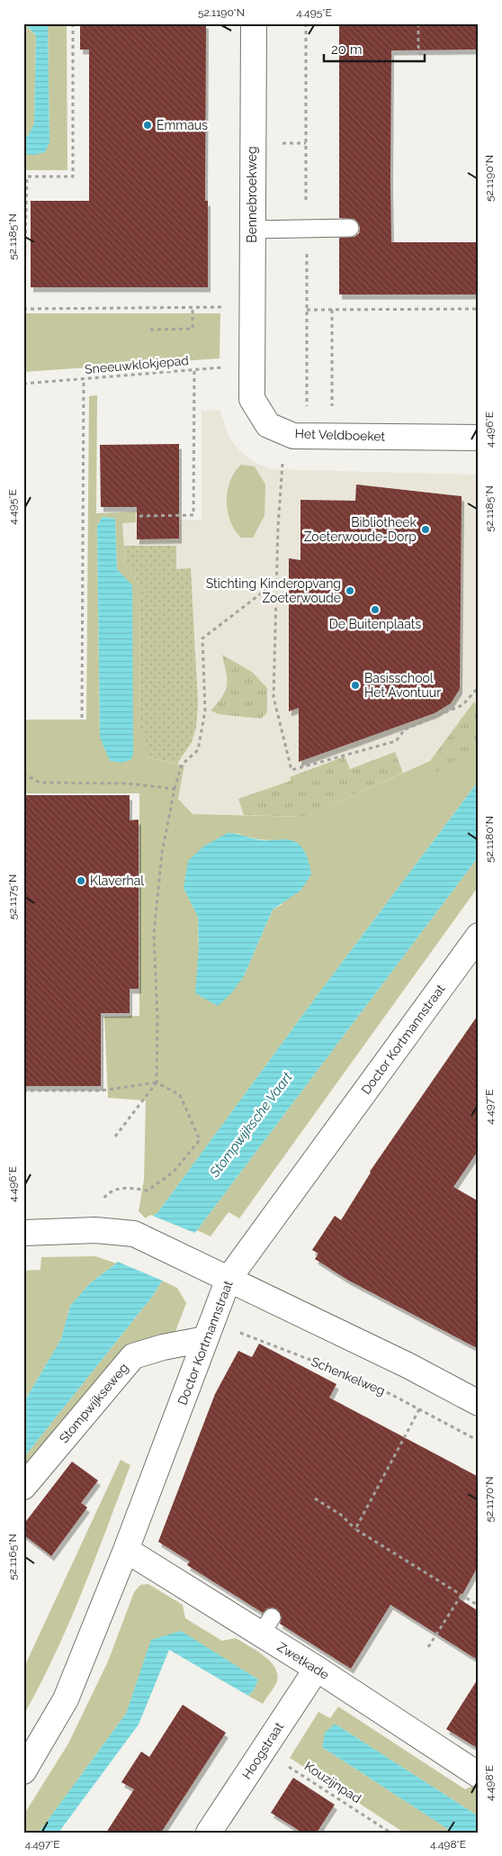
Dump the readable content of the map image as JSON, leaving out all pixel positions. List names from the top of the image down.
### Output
{
  "streets": {
    "street": [
      "Bennebroekweg",
      "Het Veldboeket",
      "Doctor Kortmannstraat",
      "Stompwijkseweg",
      "Zwetkade",
      "Hoogstraat"
    ],
    "path": ["Sneeuwklokjepad", "Schenkelweg", "Kouzijnpad"]
  },
  "crossings": [
    ["Bennebroekweg", "Sneeuwklokjepad"],
    ["Bennebroekweg", "Het Veldboeket"],
    ["Sneeuwklokjepad", "Het Veldboeket"],
    ["Doctor Kortmannstraat", "Schenkelweg"],
    ["Doctor Kortmannstraat", "Stompwijkseweg"],
    ["Doctor Kortmannstraat", "Zwetkade"],
    ["Schenkelweg", "Stompwijkseweg"],
    ["Zwetkade", "Hoogstraat"],
    ["Hoogstraat", "Kouzijnpad"]
  ],
  "water": ["Stompwijksche Vaart"],
  "places": [
    "Emmaus",
    "Bibliotheek Zoeterwoude-Dorp",
    "Stichting Kinderopvang Zoeterwoude",
    "De Buitenplaats",
    "Basisschool Het Avontuur",
    "Klaverhal"
  ],
  "scale_bar": "20 m",
  "coordinates": [
    "52.1190°N",
    "4.495°E",
    "52.1185°N",
    "4.496°E",
    "52.1180°N",
    "52.1175°N",
    "4.497°E",
    "52.1170°N",
    "52.1165°N",
    "4.498°E"
  ]
}
